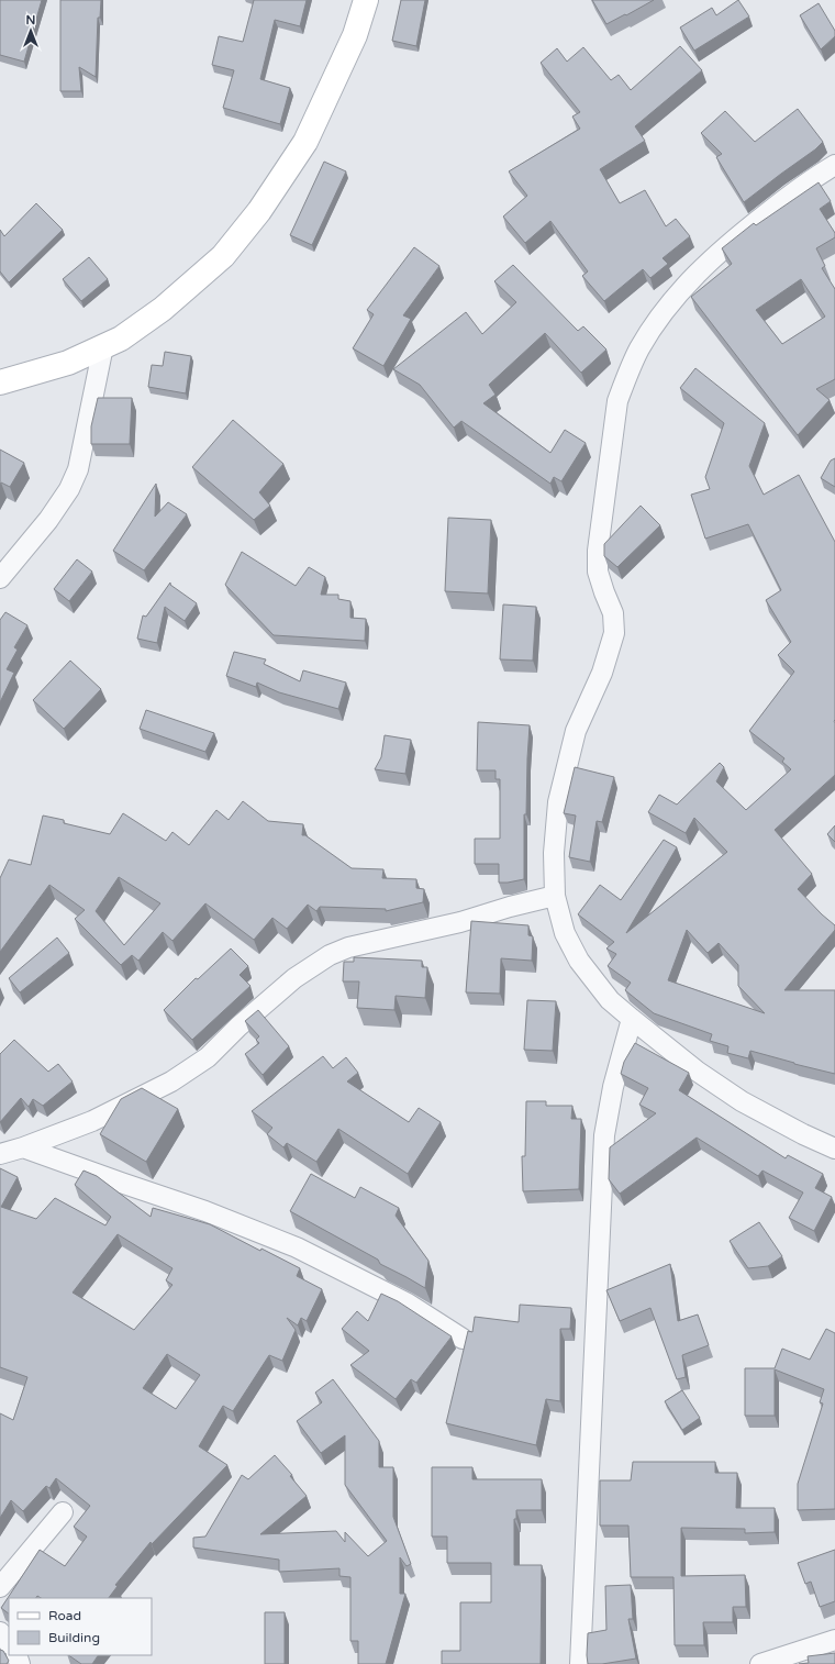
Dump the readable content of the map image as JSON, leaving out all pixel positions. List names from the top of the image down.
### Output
{
  "legend": ["Road", "Building"],
  "north": "top"
}
